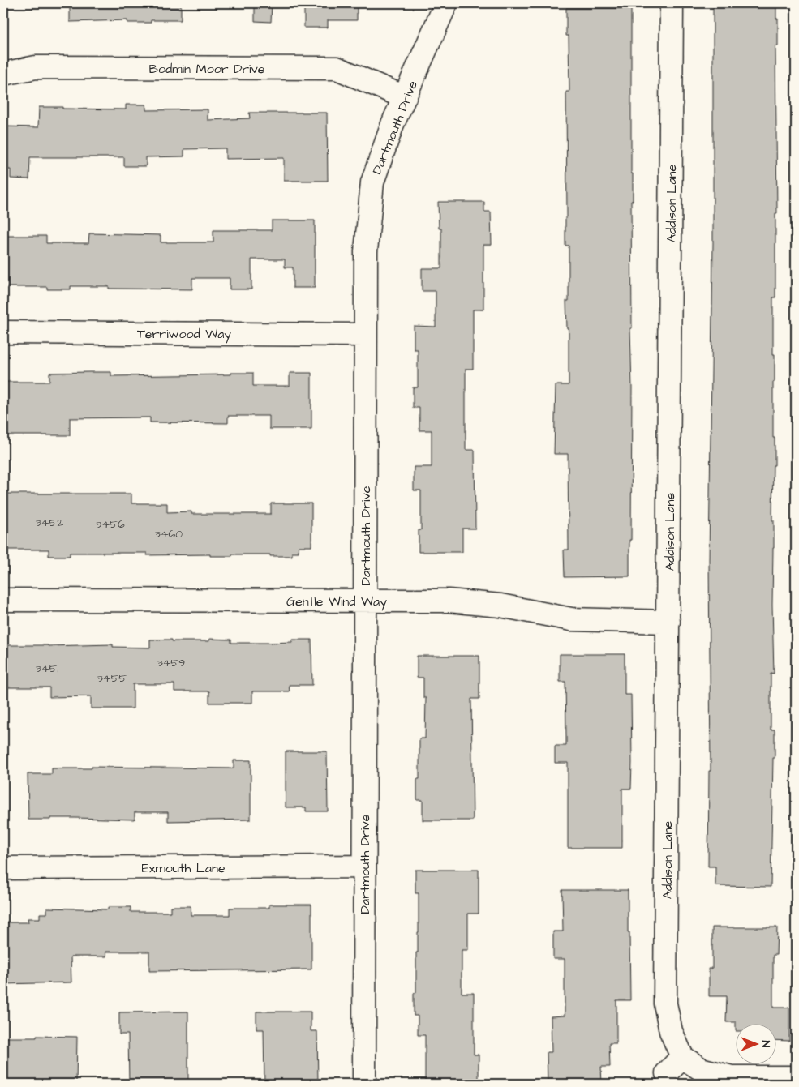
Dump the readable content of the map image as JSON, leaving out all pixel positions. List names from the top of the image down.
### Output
{
  "streets": {
    "street": [
      "Bodmin Moor Drive",
      "Dartmouth Drive",
      "Addison Lane",
      "Terriwood Way",
      "Gentle Wind Way",
      "Exmouth Lane"
    ]
  },
  "crossings": [
    ["Bodmin Moor Drive", "Dartmouth Drive"],
    ["Dartmouth Drive", "Terriwood Way"],
    ["Dartmouth Drive", "Gentle Wind Way"],
    ["Dartmouth Drive", "Exmouth Lane"],
    ["Addison Lane", "Gentle Wind Way"]
  ],
  "house_numbers": [
    "3452",
    "3456",
    "3460",
    "3459",
    "3451",
    "3455"
  ],
  "north": "right"
}
